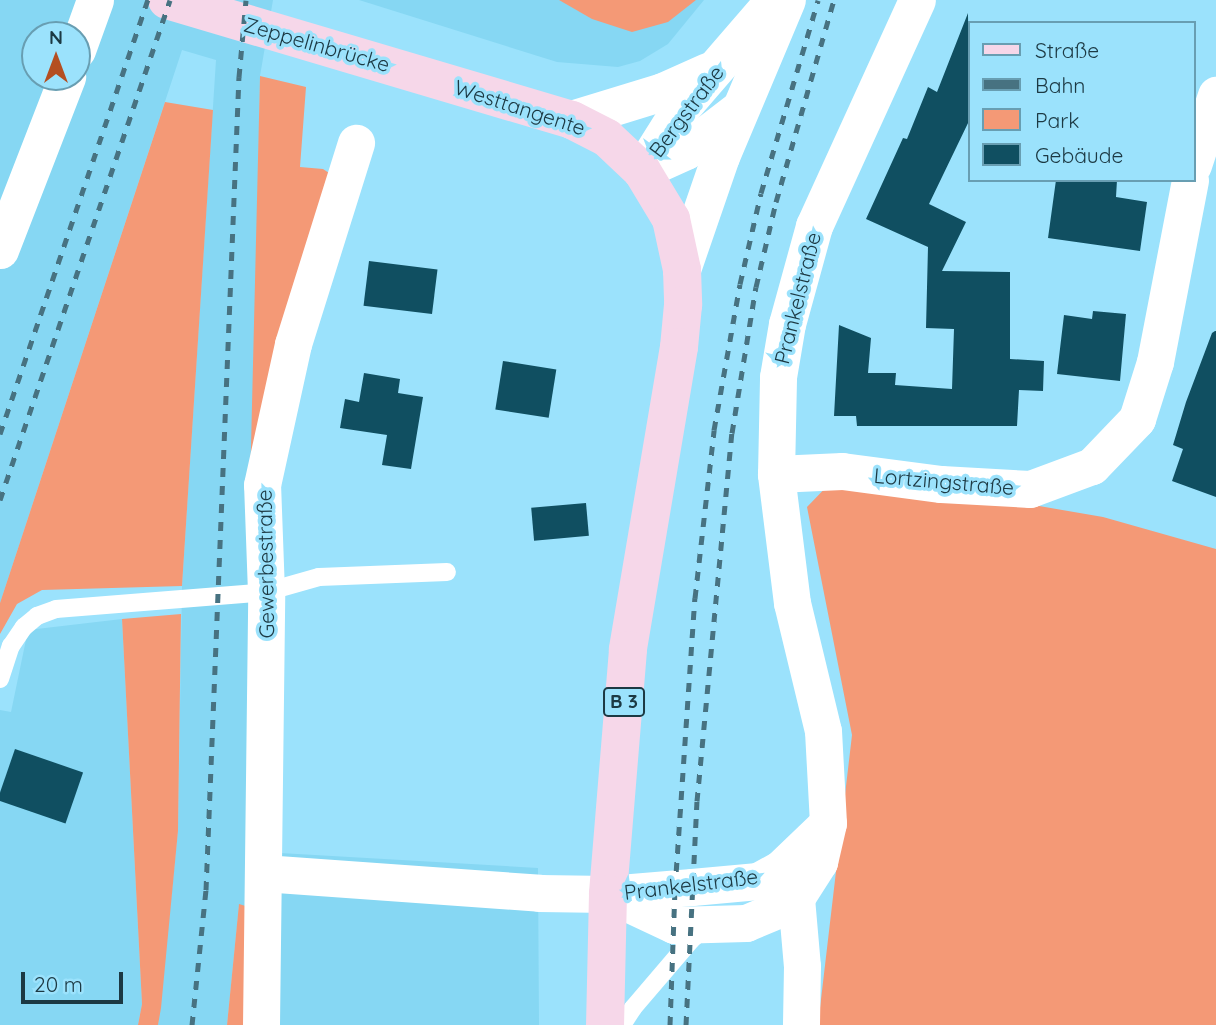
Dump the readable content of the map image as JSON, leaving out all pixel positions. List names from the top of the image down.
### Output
{
  "streets": {
    "main road": [
      "Zeppelinbrücke",
      "Westtangente",
      "Bergstraße",
      "B 3"
    ],
    "street": ["Prankelstraße", "Lortzingstraße", "Gewerbestraße"]
  },
  "crossings": [
    ["Zeppelinbrücke", "Westtangente"],
    ["Westtangente", "Bergstraße"],
    ["Westtangente", "B 3"],
    ["Bergstraße", "B 3"],
    ["Prankelstraße", "Lortzingstraße"],
    ["Prankelstraße", "B 3"]
  ],
  "legend": [
    "Straße",
    "Bahn",
    "Park",
    "Gebäude"
  ],
  "scale_bar": "20 m",
  "north": "top"
}
